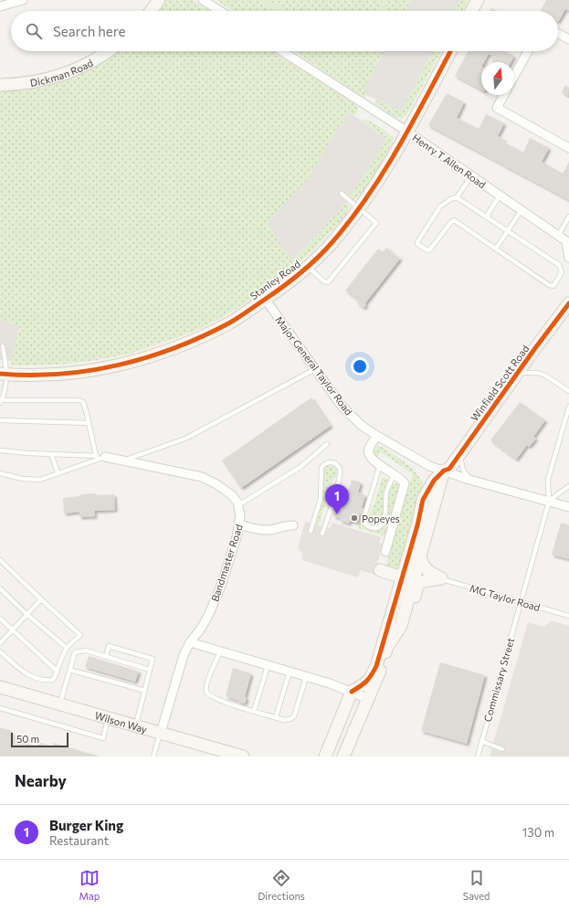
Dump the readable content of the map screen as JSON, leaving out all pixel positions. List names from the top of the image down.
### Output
{
  "streets": {
    "street": [
      "Dickman Road",
      "Henry T Allen Road",
      "Stanley Road",
      "Major General Taylor Road",
      "Winfield Scott Road",
      "Bandmaster Road",
      "Wilson Way"
    ],
    "lane": ["MG Taylor Road", "Commissary Street"]
  },
  "crossings": [
    ["Henry T Allen Road", "Stanley Road"],
    ["Stanley Road", "Major General Taylor Road"],
    ["Major General Taylor Road", "Winfield Scott Road"],
    ["Major General Taylor Road", "Commissary Street"],
    ["Bandmaster Road", "Wilson Way"],
    ["MG Taylor Road", "Commissary Street"]
  ],
  "places": ["Popeyes"],
  "scale_bar": "50 m",
  "north": "top",
  "page": {
    "search": "Search here",
    "pins": "1",
    "scale": "50 m",
    "heading": "Nearby",
    "list": [
      {
        "mark": "1",
        "name": "Burger King",
        "note": "Restaurant",
        "value": "130 m"
      }
    ],
    "nav": ["Map", "Directions", "Saved"]
  }
}
